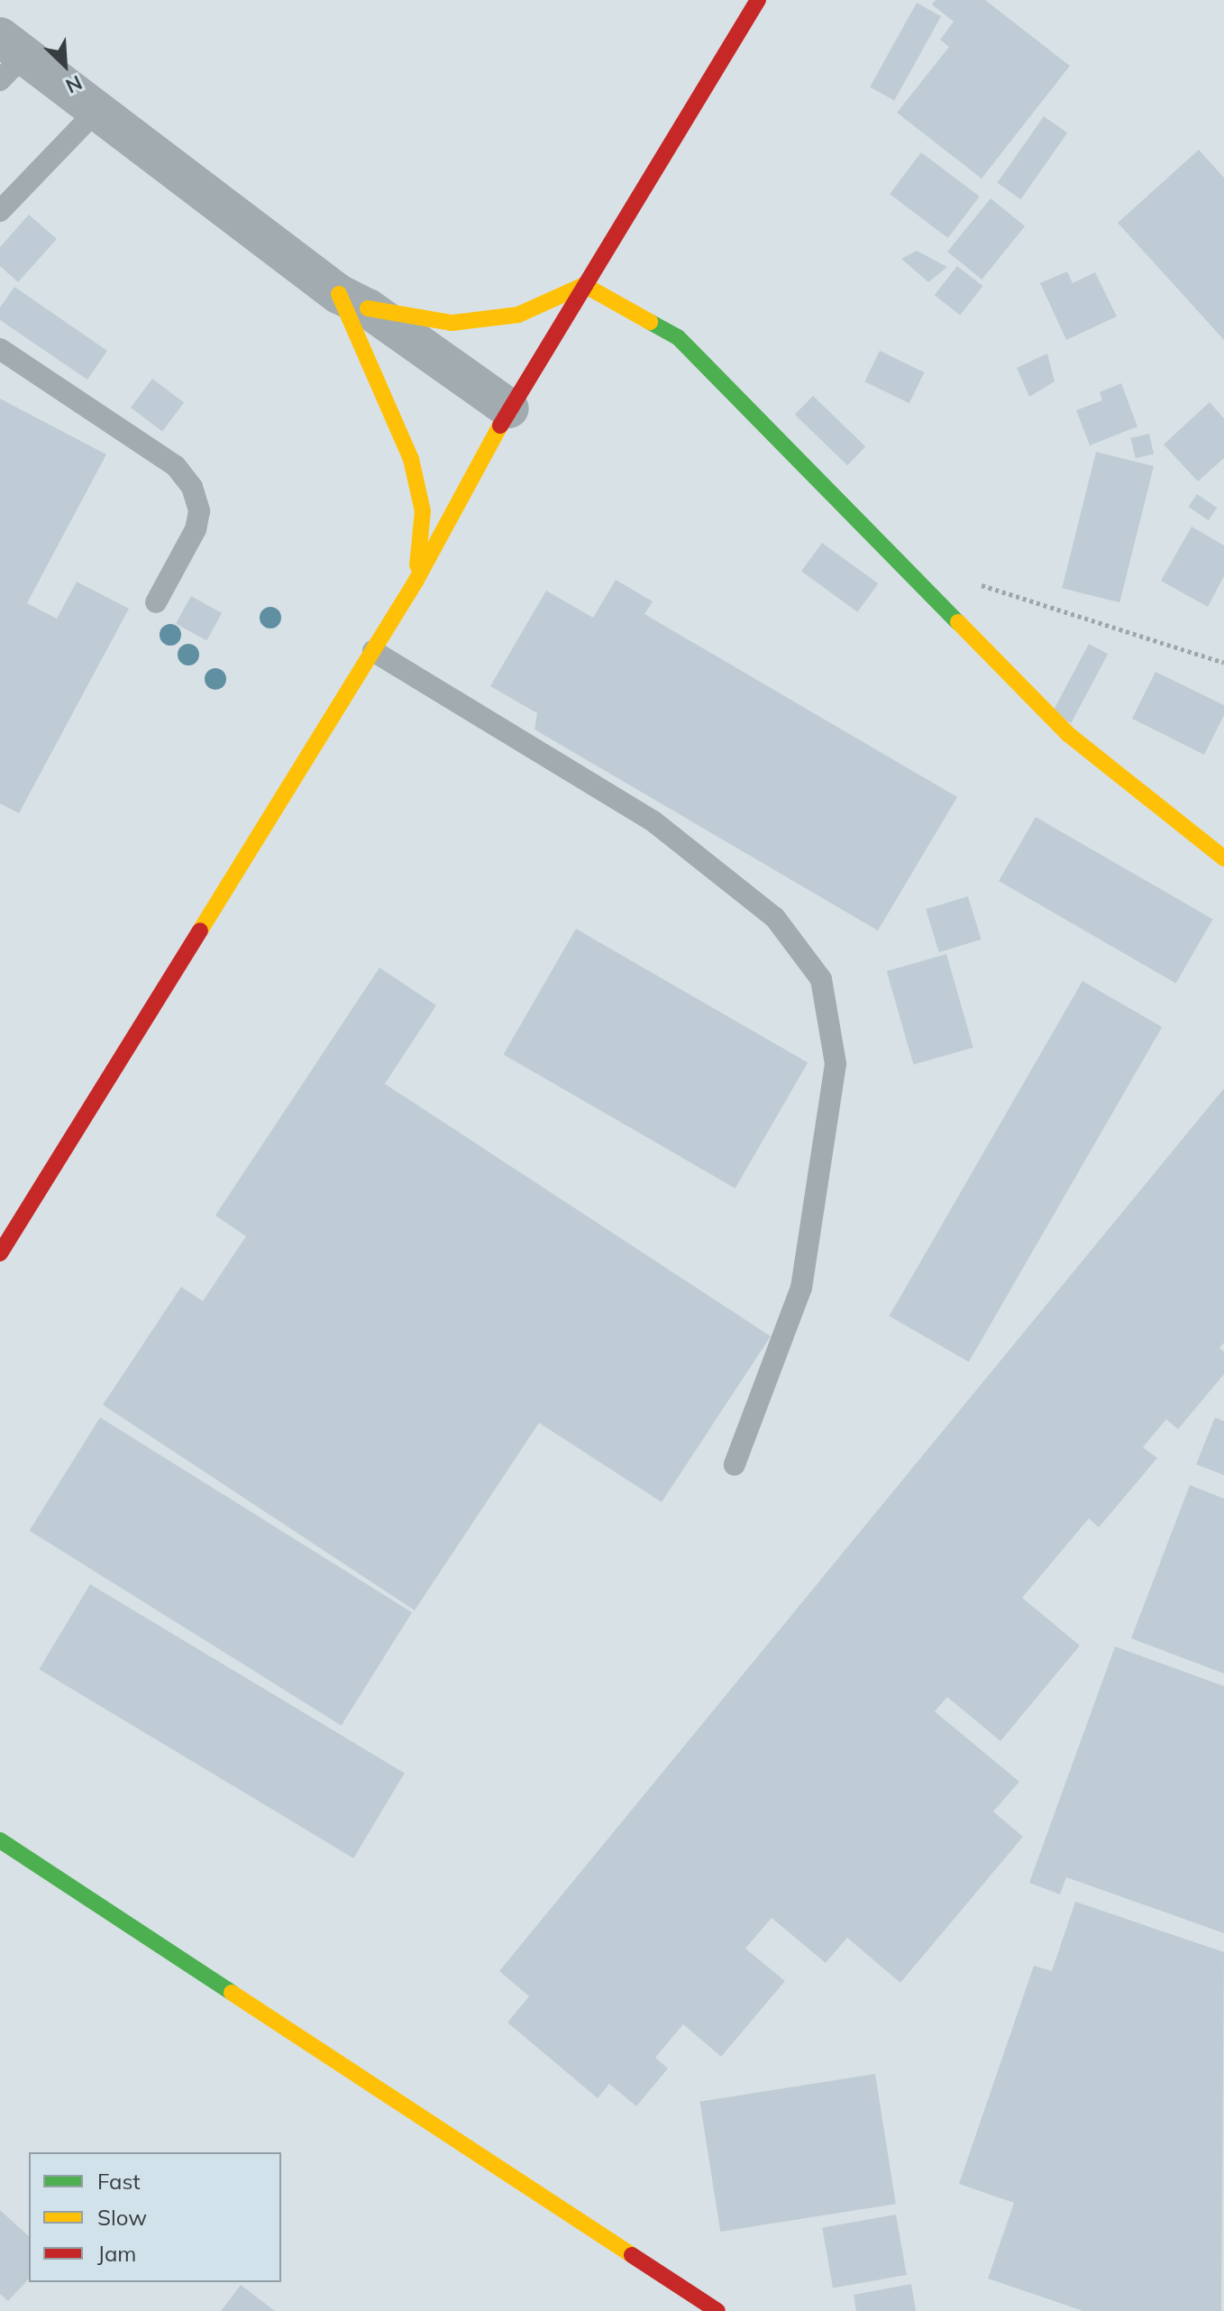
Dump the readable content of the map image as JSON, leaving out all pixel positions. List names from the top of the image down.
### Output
{
  "legend": ["Fast", "Slow", "Jam"],
  "north": "bottom right"
}
